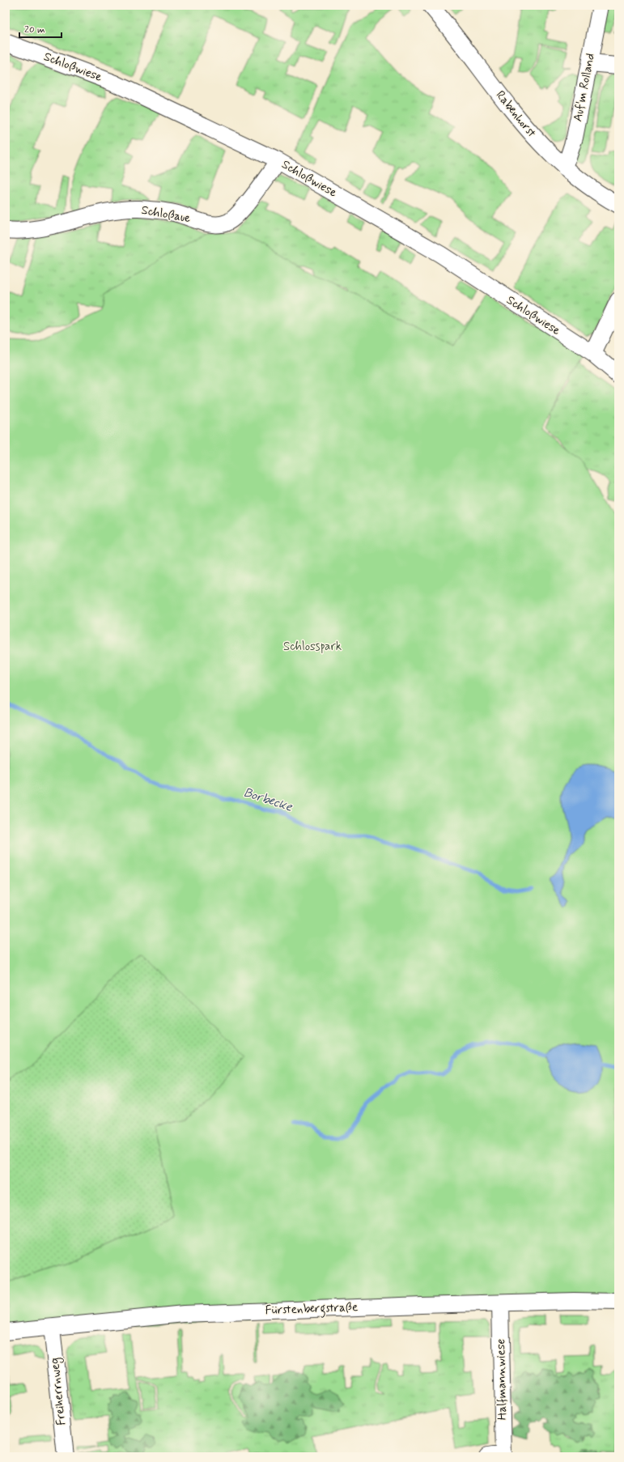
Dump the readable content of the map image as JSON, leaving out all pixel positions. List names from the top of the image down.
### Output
{
  "streets": {
    "street": [
      "Schloßwiese",
      "Auf'm Rolland",
      "Rabenhorst",
      "Schloßaue",
      "Fürstenbergstraße",
      "Halfmannwiese",
      "Freiherrnweg"
    ]
  },
  "crossings": [
    ["Schloßwiese", "Schloßaue"],
    ["Auf'm Rolland", "Rabenhorst"],
    ["Fürstenbergstraße", "Halfmannwiese"],
    ["Fürstenbergstraße", "Freiherrnweg"]
  ],
  "water": ["Borbecke"],
  "parks": ["Schlosspark"],
  "scale_bar": "20 m"
}
